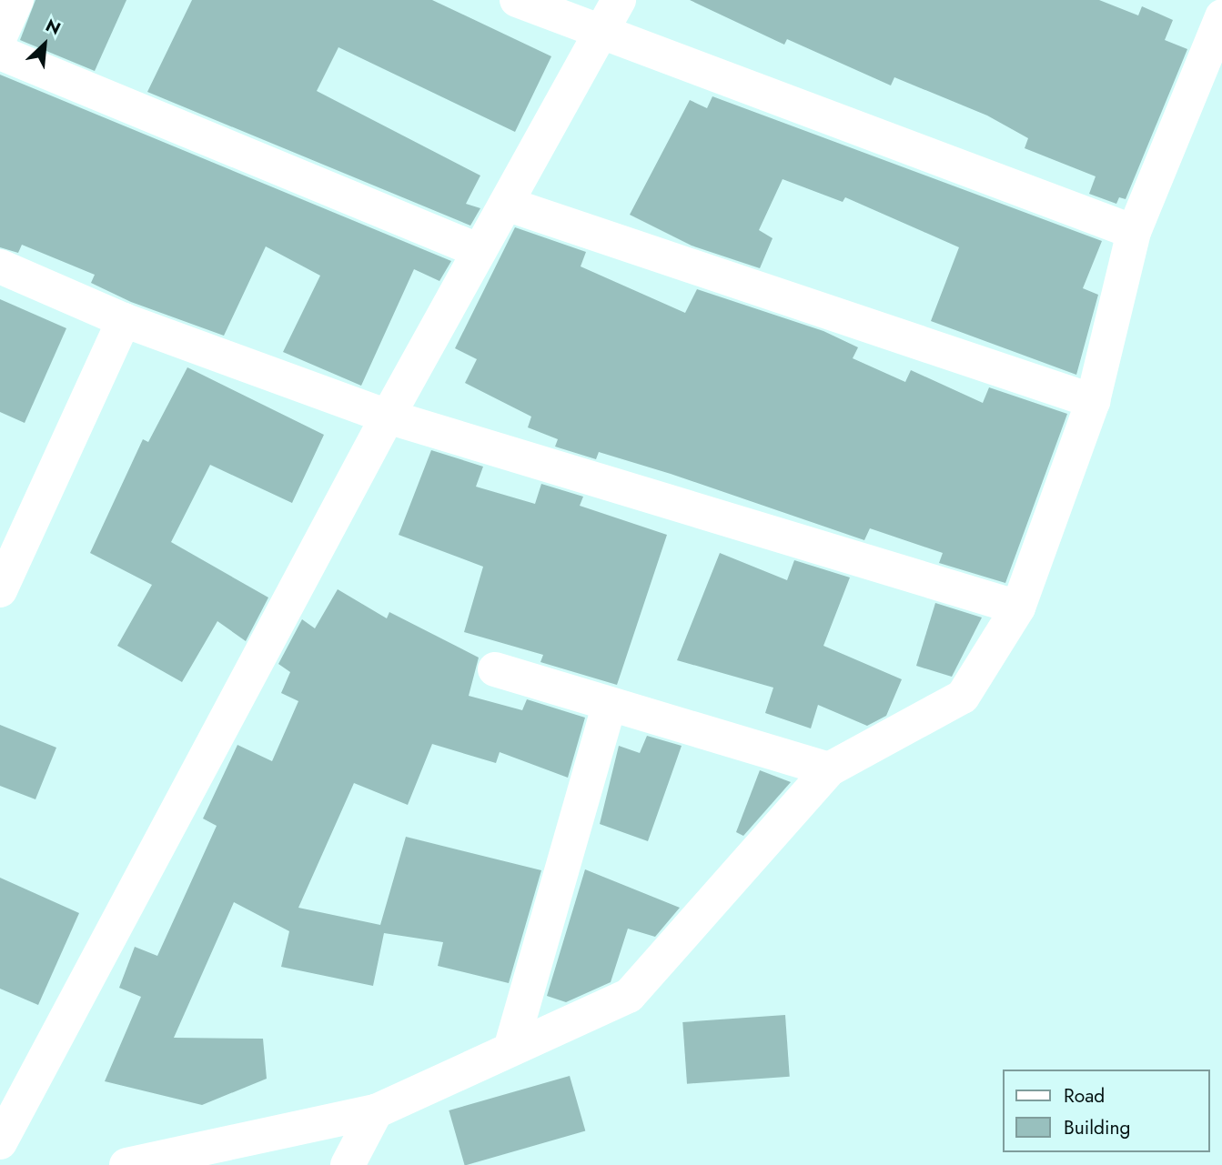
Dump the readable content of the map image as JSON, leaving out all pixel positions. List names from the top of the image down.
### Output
{
  "legend": ["Road", "Building"],
  "north": "top right"
}
